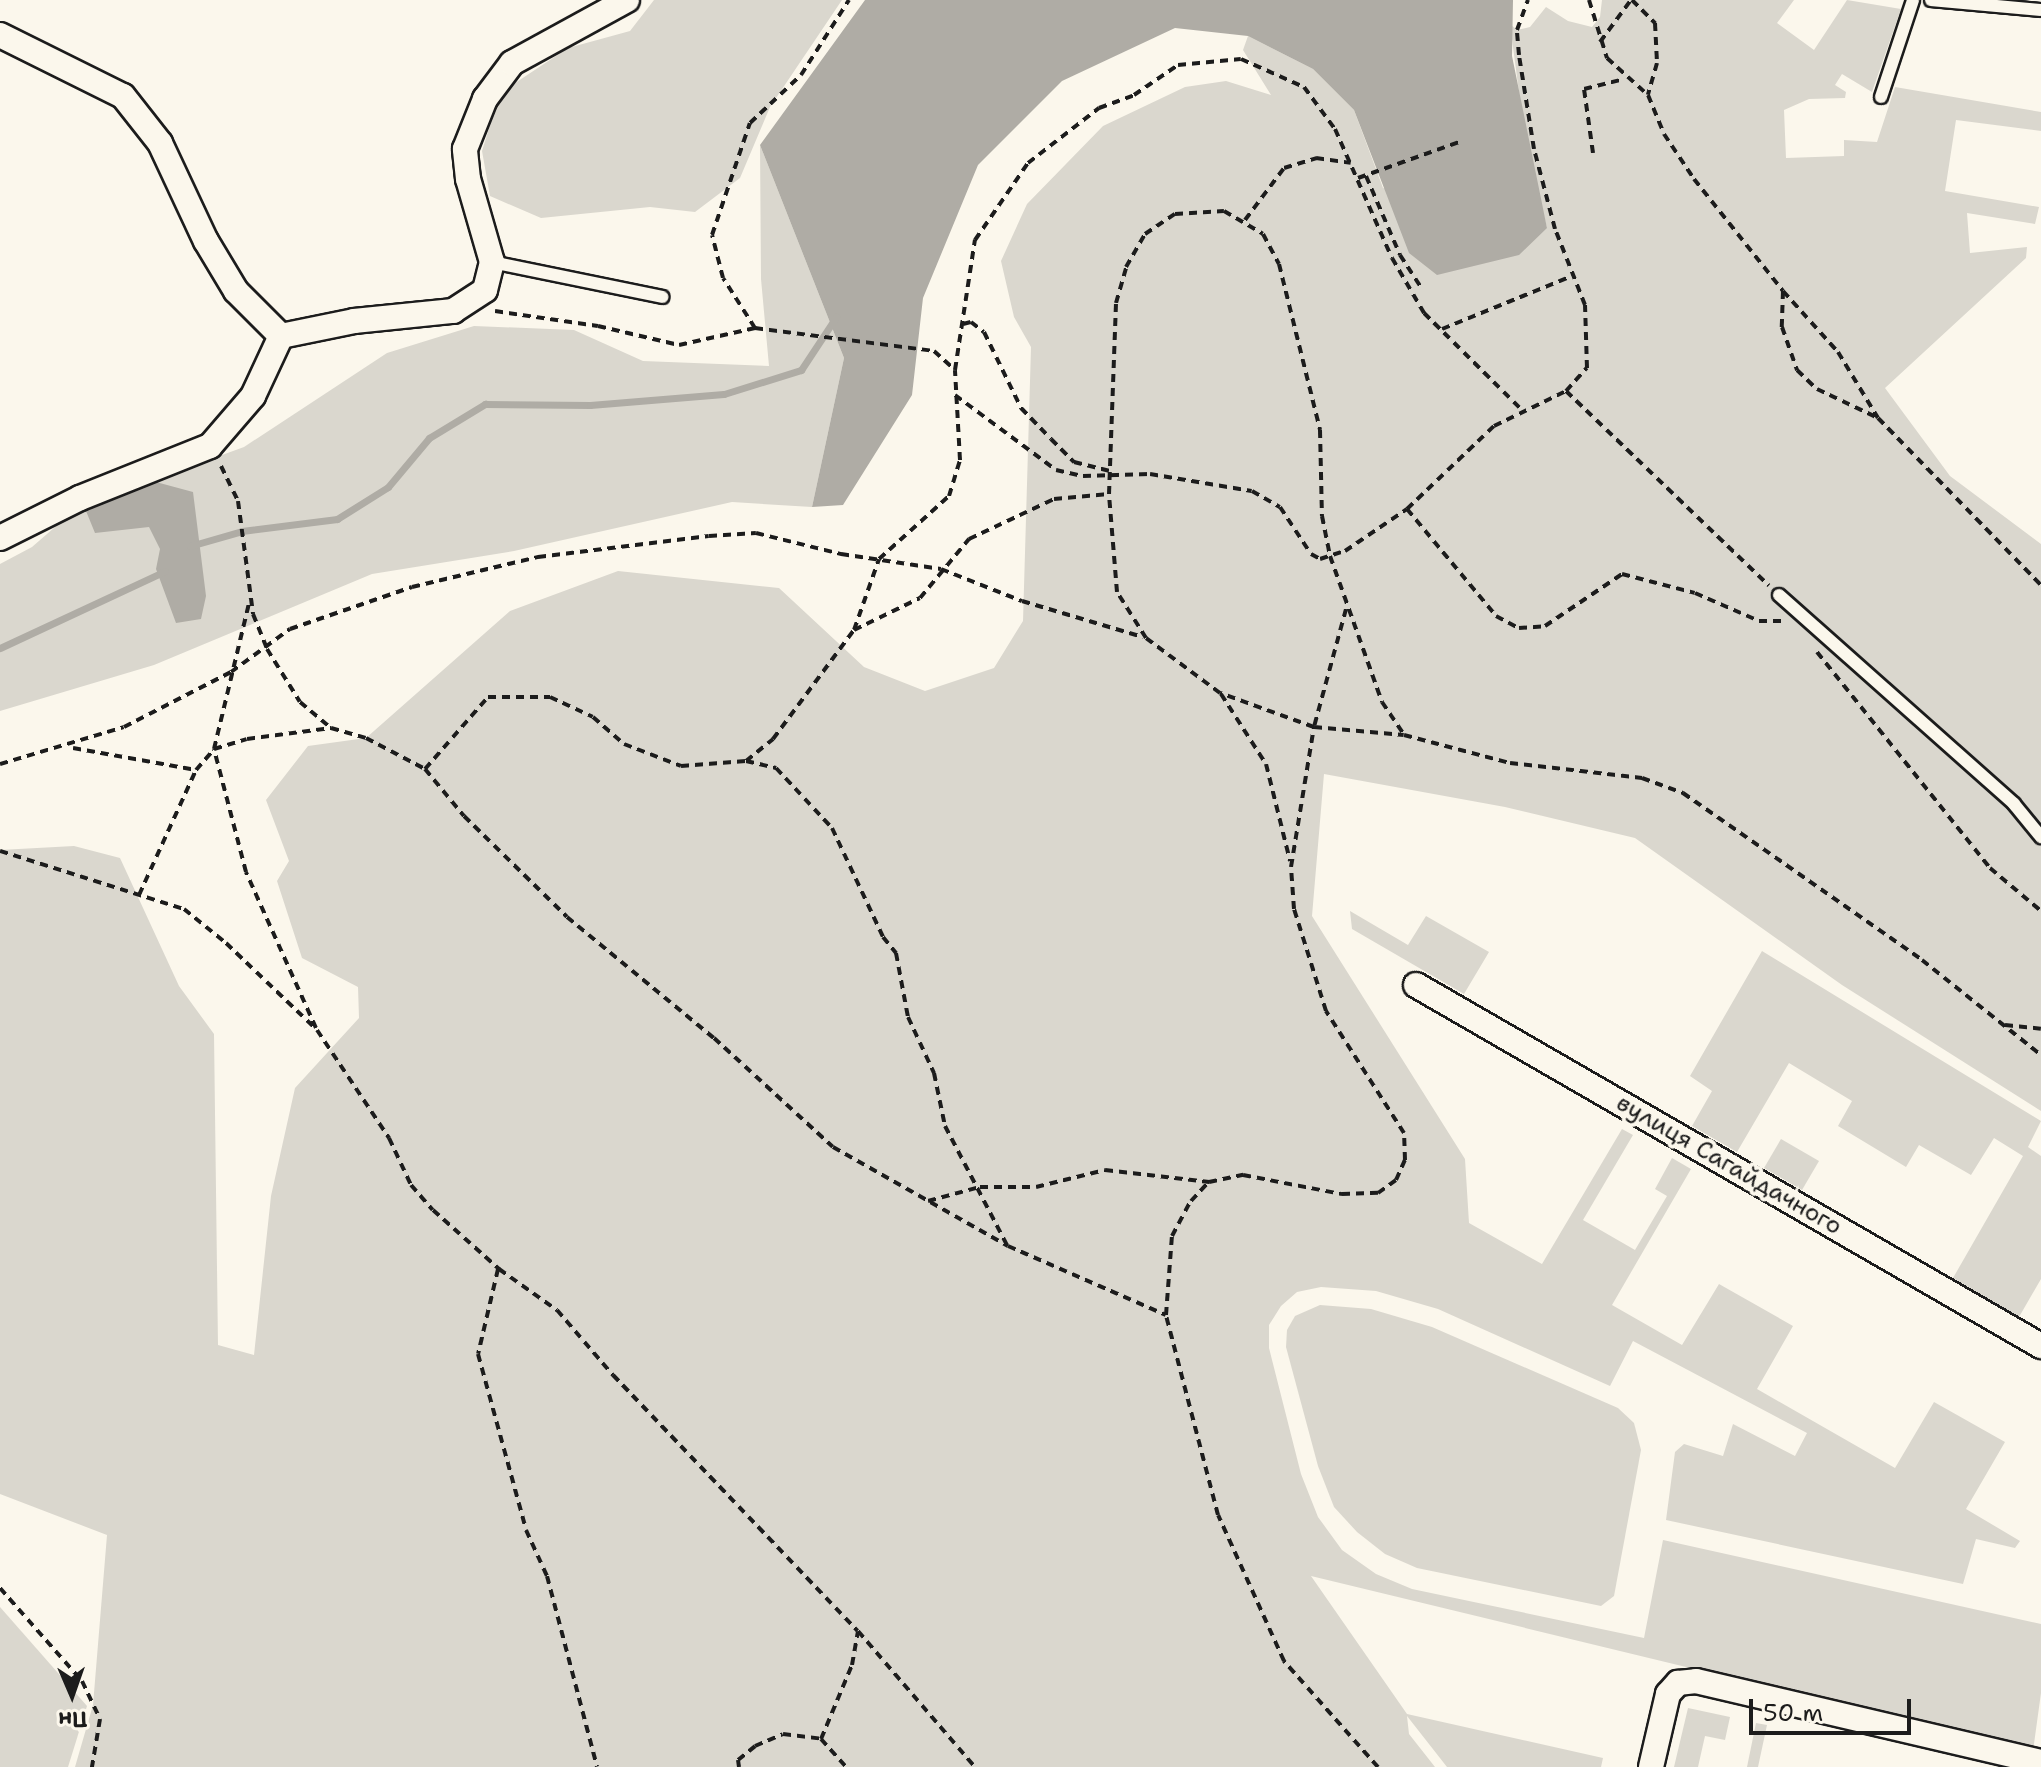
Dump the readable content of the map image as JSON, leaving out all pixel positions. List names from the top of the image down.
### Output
{
  "streets": {
    "street": ["вулиця Сагайдачного"]
  },
  "scale_bar": "50 m",
  "north": "bottom"
}
